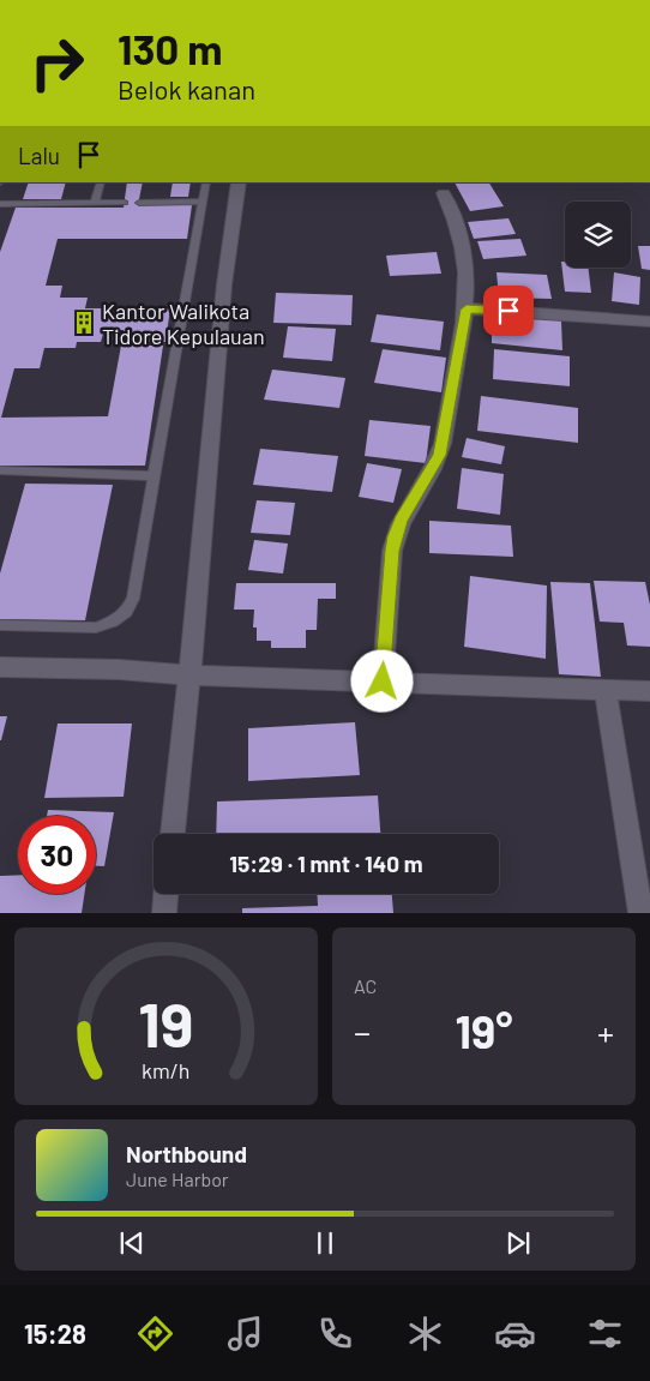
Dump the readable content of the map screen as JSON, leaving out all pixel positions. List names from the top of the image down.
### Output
{
  "places": {
    "building": ["Kantor Walikota Tidore Kepulauan"]
  },
  "page": {
    "turn": ["130 m", "Belok kanan"],
    "then": "Lalu",
    "limit": "30",
    "trip": "15:29 · 1 mnt · 140 m",
    "tile": "AC",
    "heat": ["−", "19°", "+"],
    "song": ["Northbound", "June Harbor"],
    "tabs": "15:28",
    "gauge": ["19", "km/h"]
  }
}
